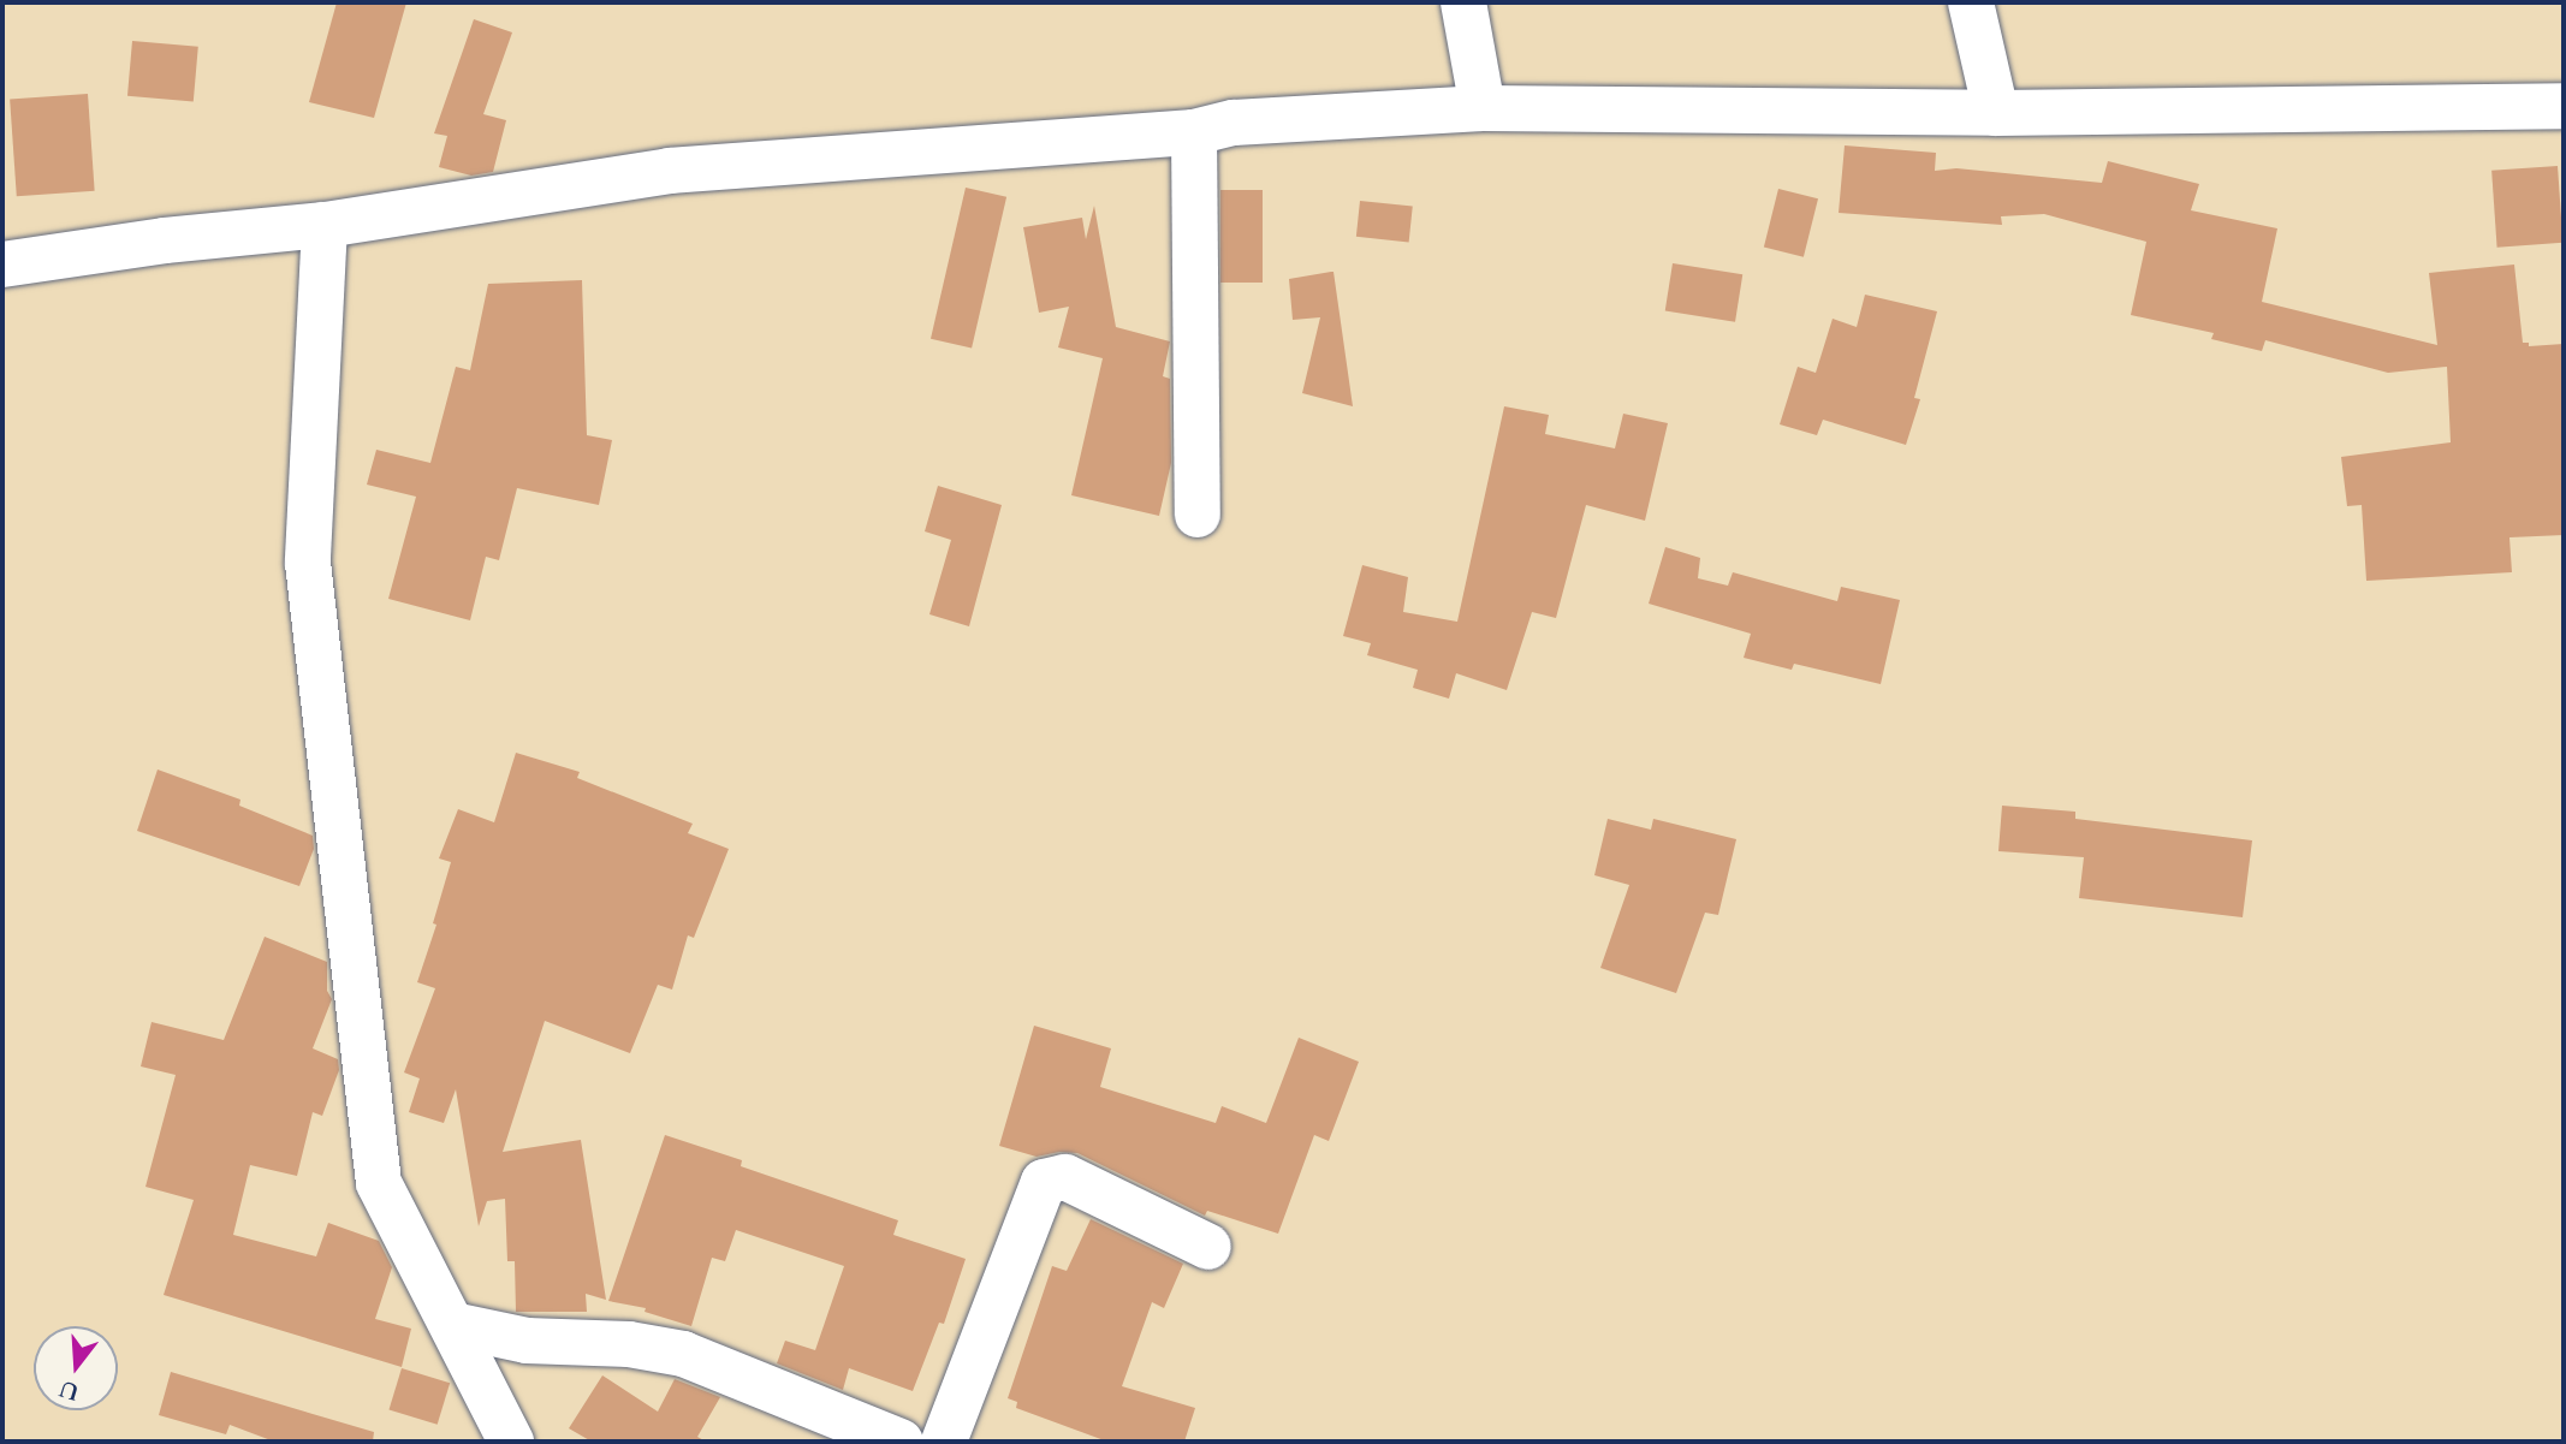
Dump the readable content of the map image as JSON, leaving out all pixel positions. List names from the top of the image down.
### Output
{
  "north": "bottom"
}
